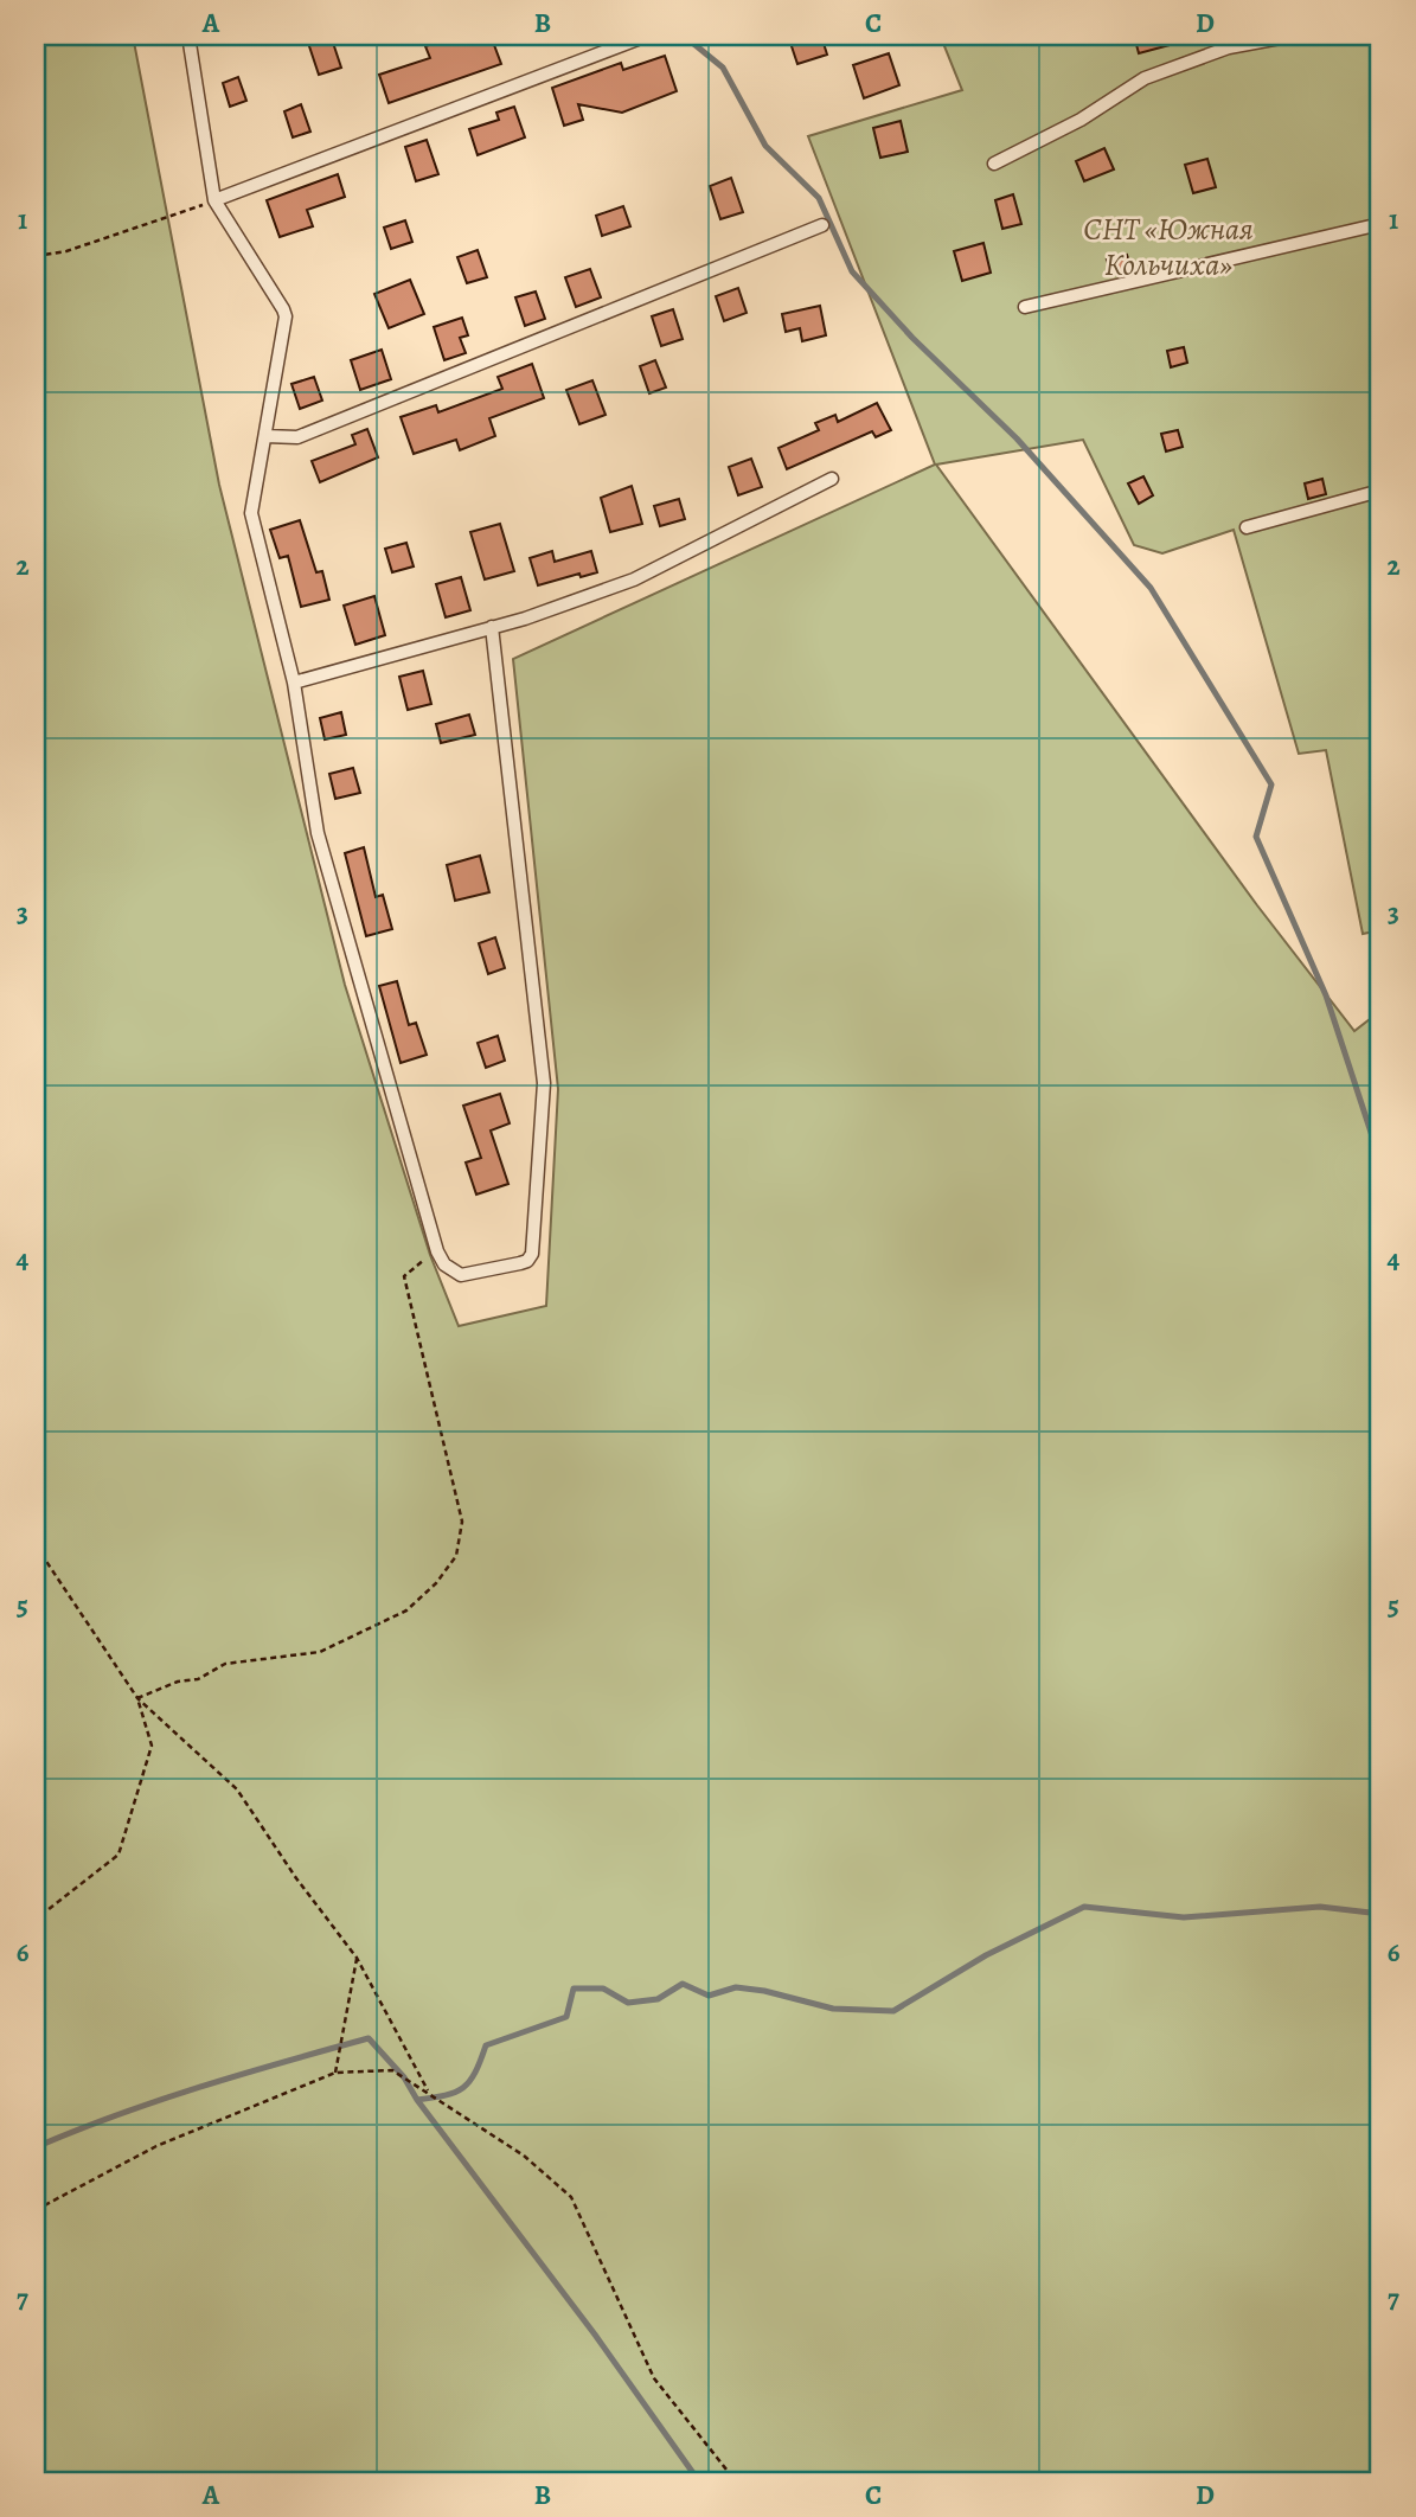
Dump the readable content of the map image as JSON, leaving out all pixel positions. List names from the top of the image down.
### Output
{
  "parks": ["СНТ «Южная Кольчиха»"],
  "grid": {
    "columns": [
      "A",
      "B",
      "C",
      "D"
    ],
    "rows": [
      "1",
      "2",
      "3",
      "4",
      "5",
      "6",
      "7"
    ]
  }
}
